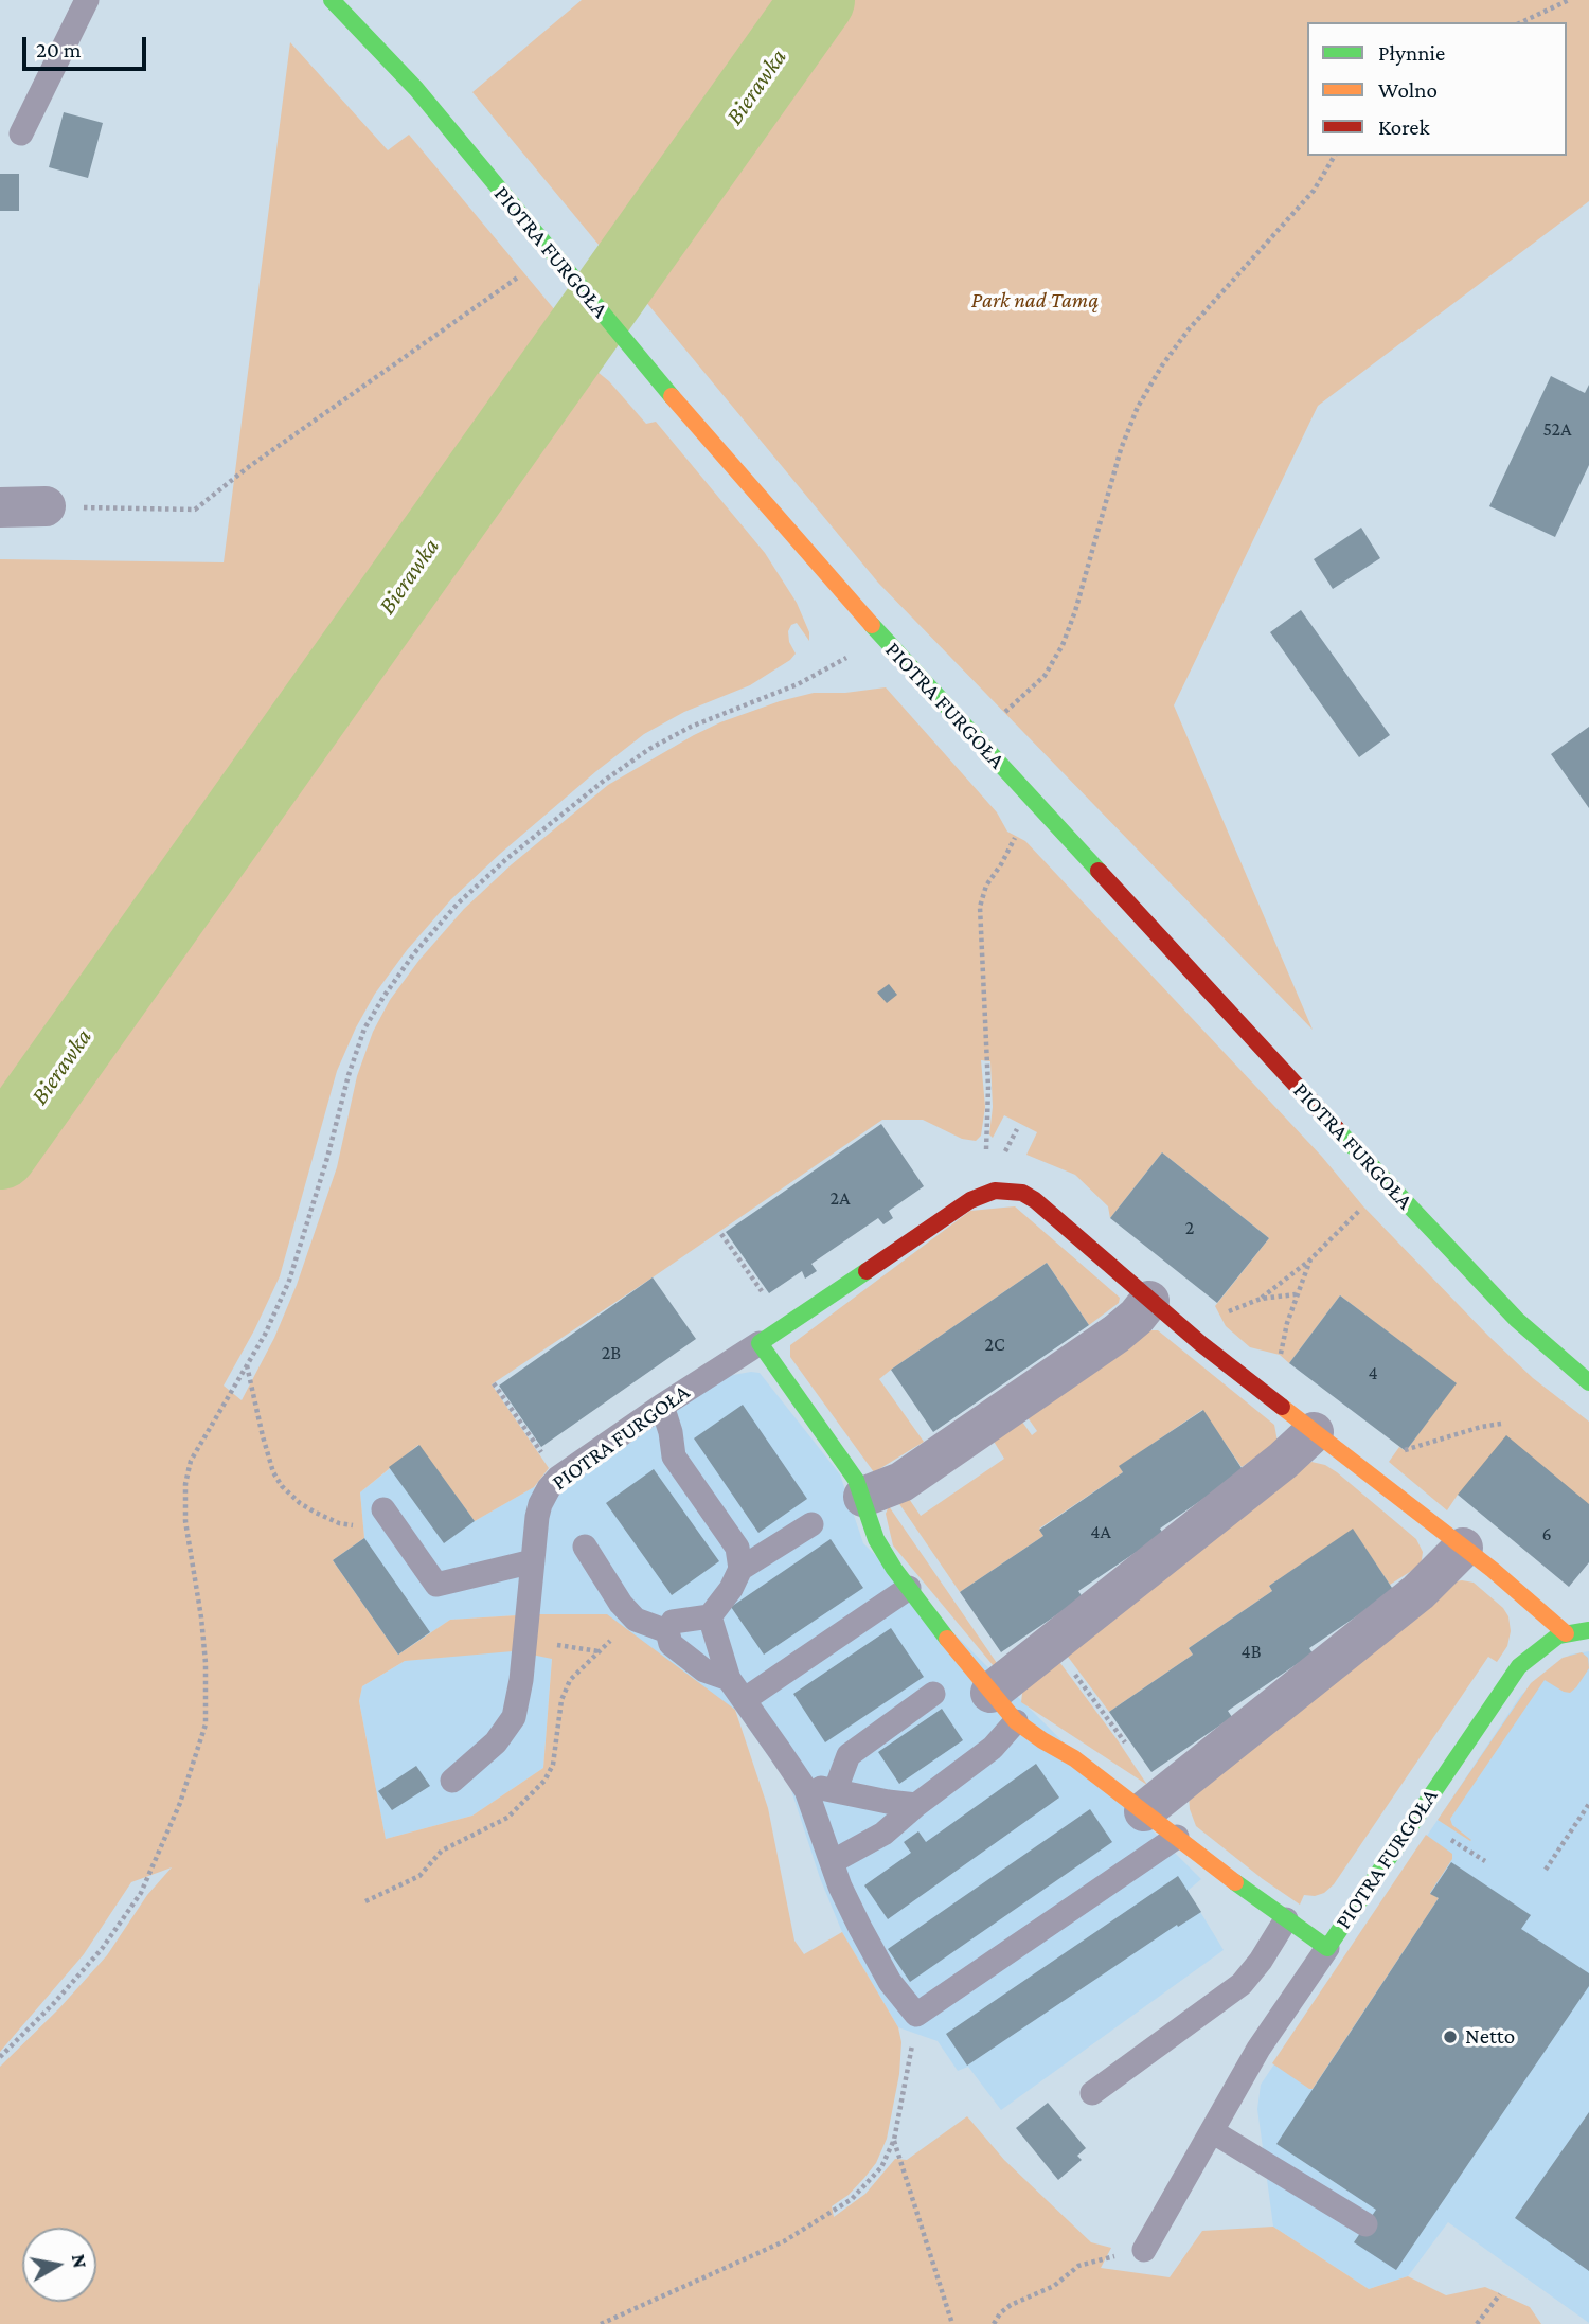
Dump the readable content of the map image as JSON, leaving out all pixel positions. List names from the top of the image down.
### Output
{
  "streets": {
    "street": ["PIOTRA FURGOŁA"]
  },
  "water": ["Bierawka"],
  "parks": ["Park nad Tamą"],
  "places": ["Netto"],
  "house_numbers": [
    "52A",
    "2A",
    "2",
    "2C",
    "2B",
    "4",
    "4A",
    "6",
    "4B"
  ],
  "legend": ["Płynnie", "Wolno", "Korek"],
  "scale_bar": "20 m",
  "north": "right"
}
